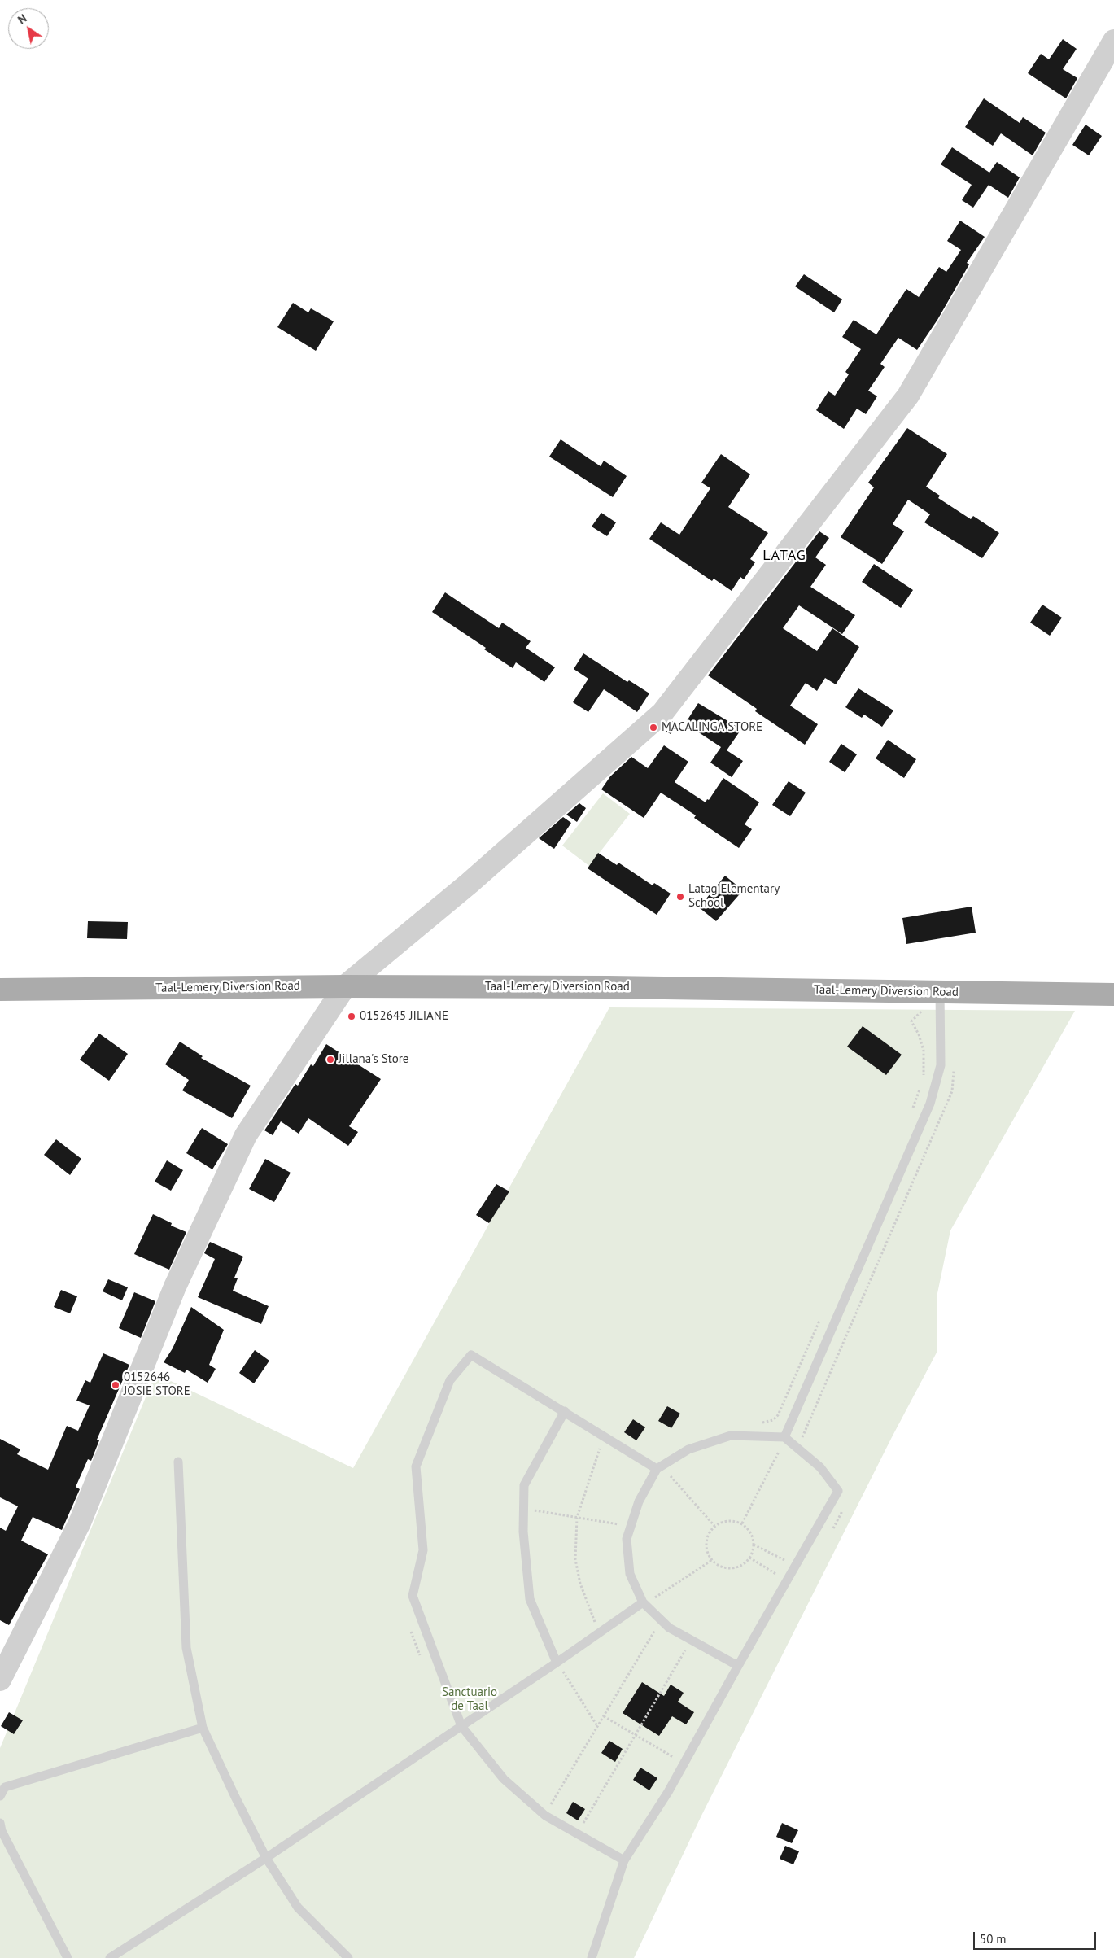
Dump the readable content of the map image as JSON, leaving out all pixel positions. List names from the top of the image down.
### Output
{
  "streets": {
    "main road": ["Taal-Lemery Diversion Road"]
  },
  "districts": ["LATAG"],
  "parks": ["Sanctuario de Taal"],
  "places": [
    "MACALINGA STORE",
    "Latag Elementary School",
    "0152645 JILIANE",
    "Jillana's Store",
    "0152646 JOSIE STORE"
  ],
  "scale_bar": "50 m",
  "north": "top left"
}
